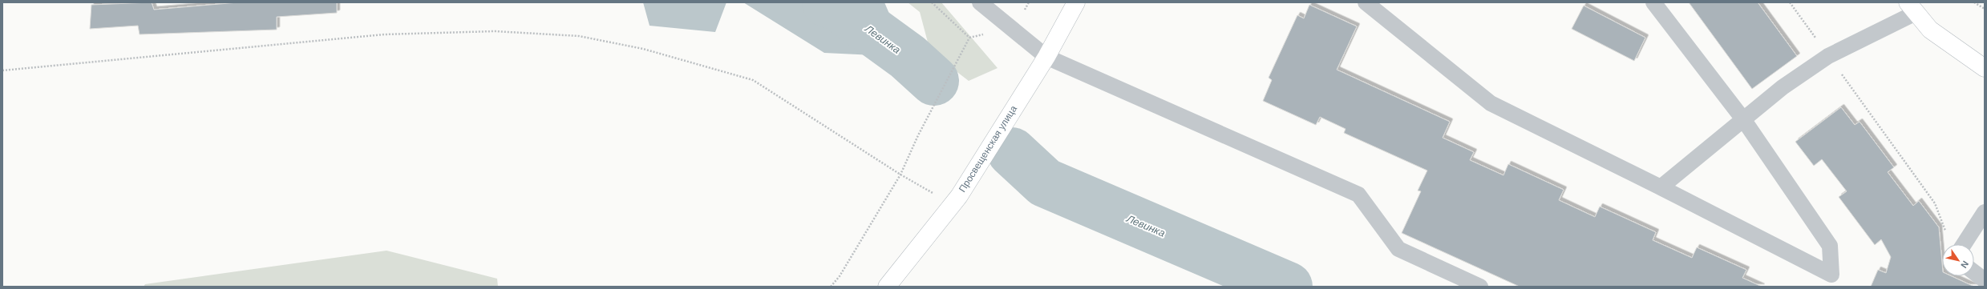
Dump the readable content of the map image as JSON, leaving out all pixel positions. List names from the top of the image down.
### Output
{
  "streets": {
    "main road": ["Просвещенская улица"]
  },
  "water": ["Левинка"],
  "north": "bottom right"
}
